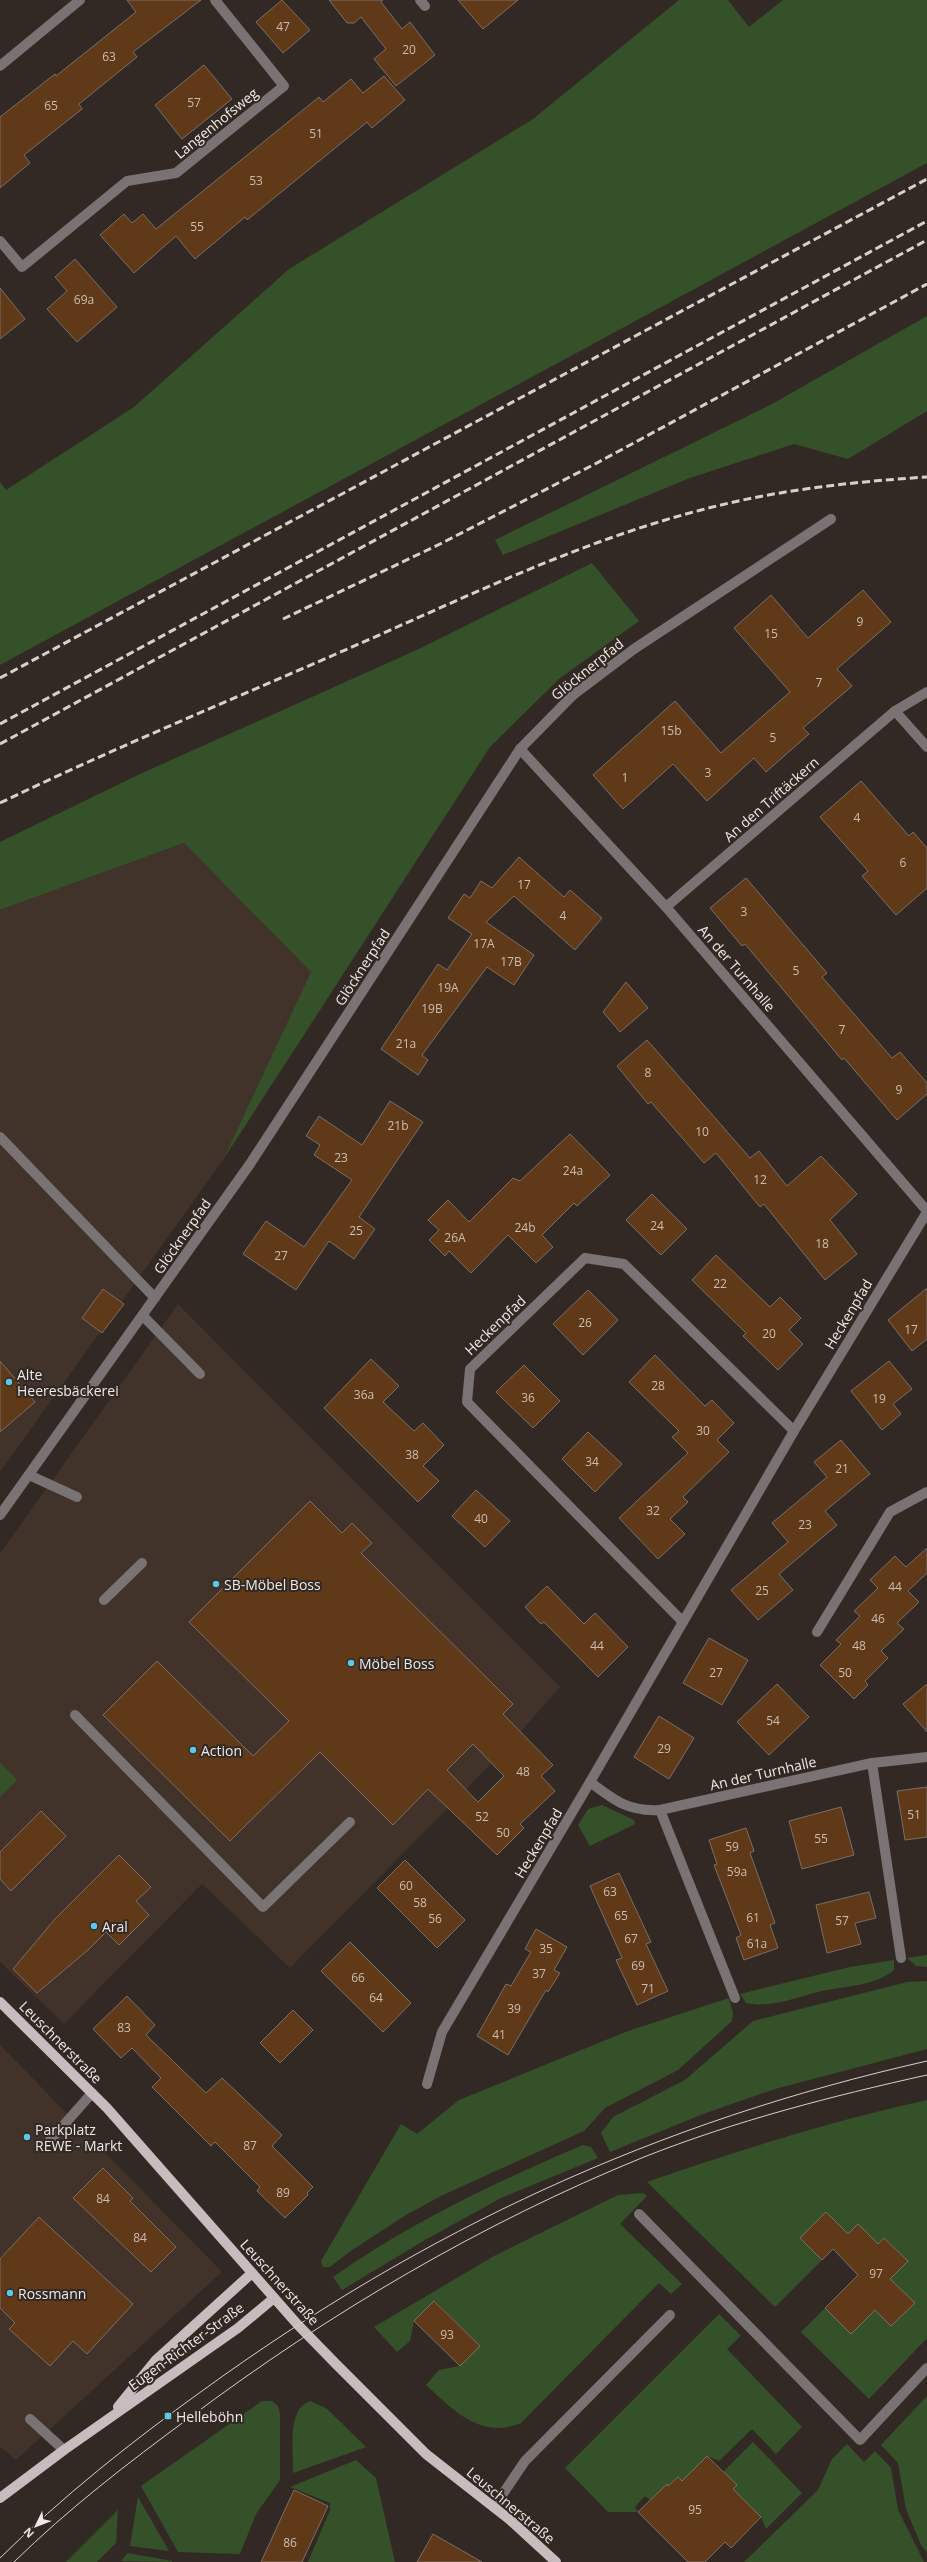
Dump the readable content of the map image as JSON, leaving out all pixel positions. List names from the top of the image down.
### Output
{
  "streets": {
    "main road": ["Leuschnerstraße", "Eugen-Richter-Straße"],
    "street": [
      "Langenhofsweg",
      "Glöcknerpfad",
      "An den Triftäckern",
      "An der Turnhalle",
      "Heckenpfad"
    ]
  },
  "crossings": [
    ["Glöcknerpfad", "An der Turnhalle"],
    ["An den Triftäckern", "An der Turnhalle"],
    ["An der Turnhalle", "Heckenpfad"],
    ["Leuschnerstraße", "Eugen-Richter-Straße"]
  ],
  "places": {
    "other": [
      "Alte Heeresbäckerei",
      "SB-Möbel Boss",
      "Möbel Boss",
      "Action",
      "Aral",
      "Parkplatz REWE - Markt",
      "Rossmann"
    ],
    "transit": ["Helleböhn"]
  },
  "house_numbers": [
    "47",
    "20",
    "63",
    "57",
    "65",
    "51",
    "53",
    "55",
    "69a",
    "9",
    "15",
    "7",
    "15b",
    "5",
    "3",
    "1",
    "4",
    "6",
    "17",
    "3",
    "4",
    "17A",
    "17B",
    "5",
    "19A",
    "19B",
    "7",
    "21a",
    "8",
    "9",
    "21b",
    "10",
    "23",
    "24a",
    "12",
    "24",
    "24b",
    "25",
    "26A",
    "18",
    "27",
    "22",
    "26",
    "17",
    "20",
    "28",
    "36a",
    "36",
    "19",
    "30",
    "38",
    "34",
    "21",
    "32",
    "40",
    "23",
    "44",
    "25",
    "46",
    "44",
    "48",
    "27",
    "50",
    "54",
    "29",
    "48",
    "51",
    "52",
    "50",
    "55",
    "59",
    "59a",
    "60",
    "63",
    "58",
    "65",
    "61",
    "56",
    "57",
    "67",
    "61a",
    "35",
    "69",
    "37",
    "66",
    "71",
    "64",
    "39",
    "83",
    "41",
    "87",
    "89",
    "84",
    "84",
    "97",
    "93",
    "95",
    "86"
  ],
  "north": "bottom left"
}
